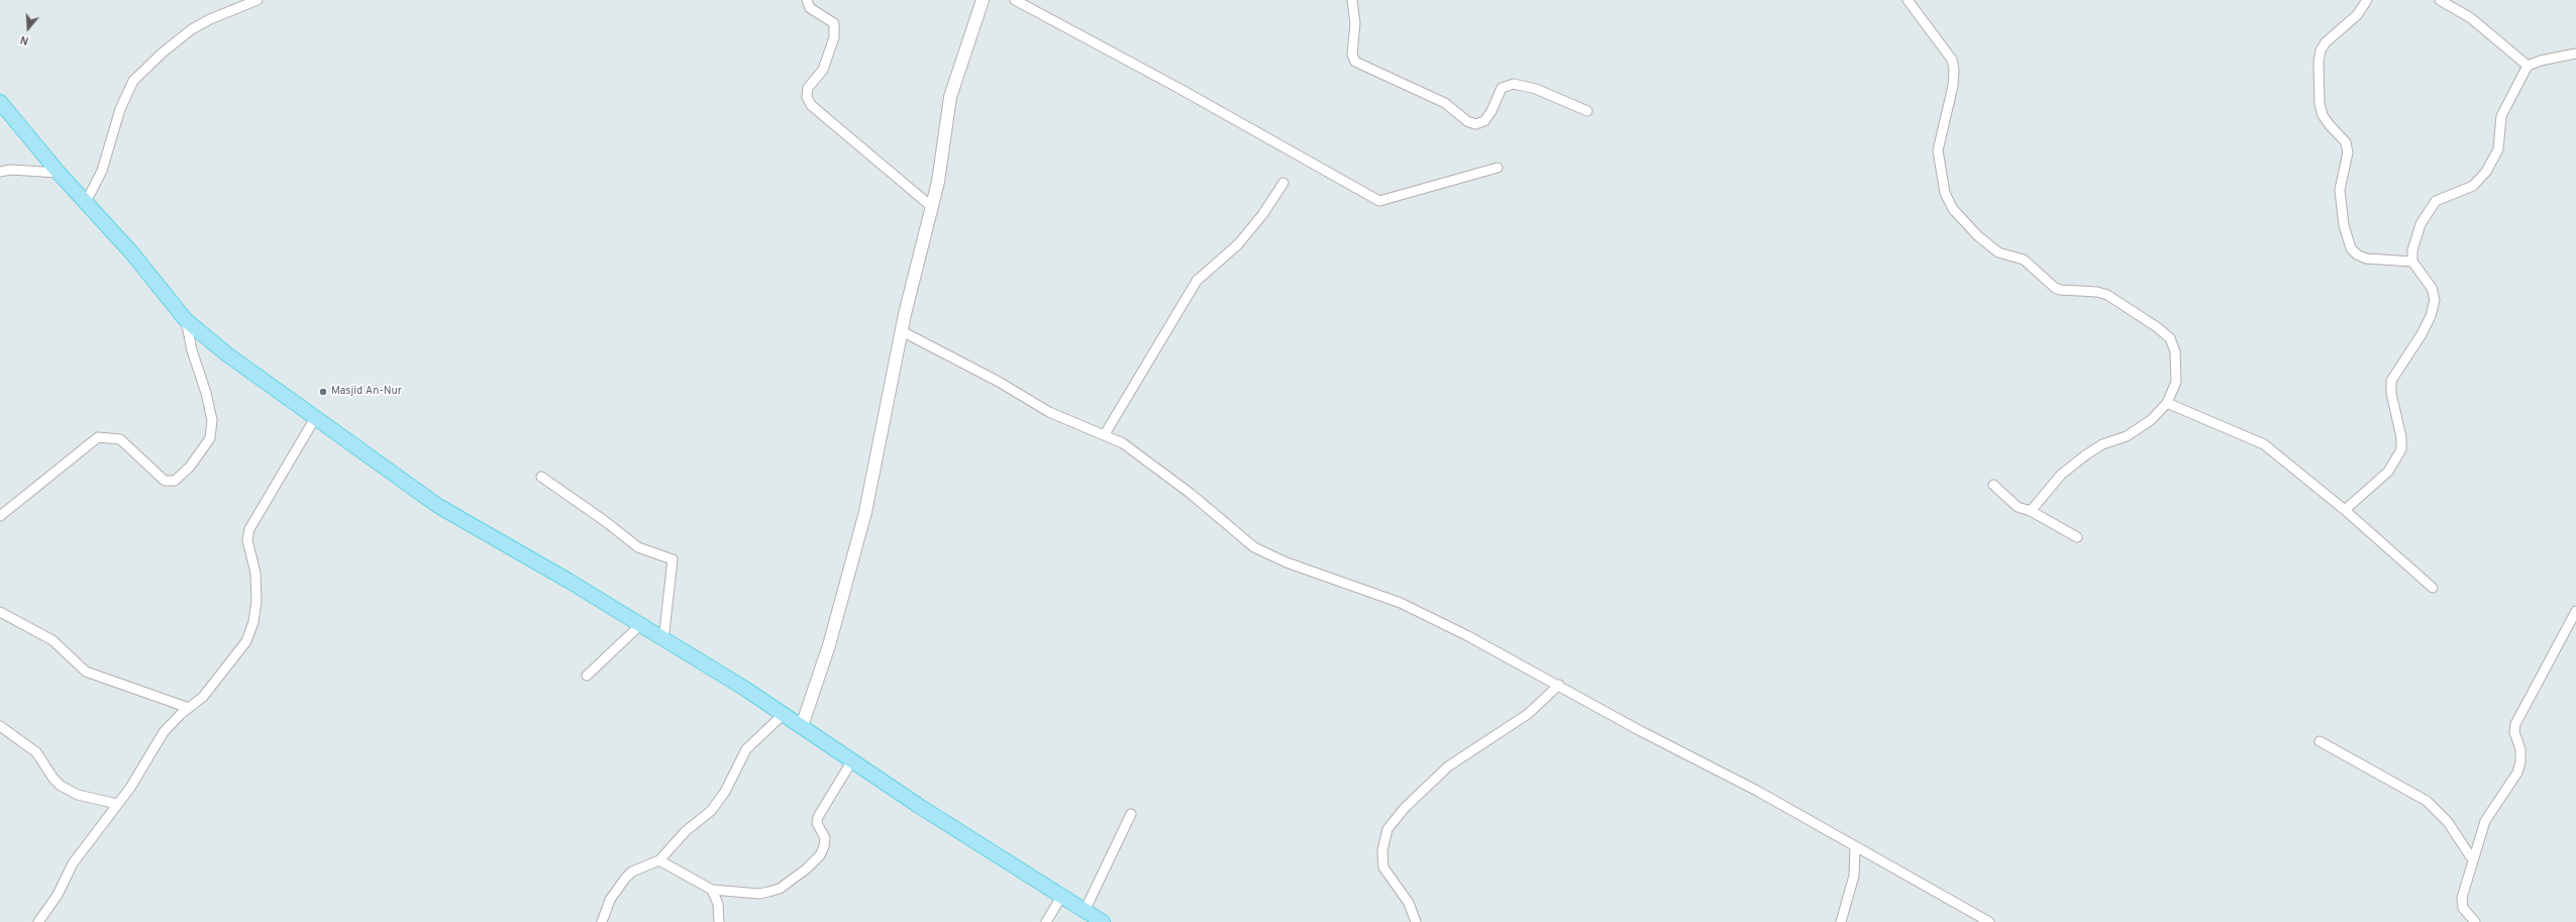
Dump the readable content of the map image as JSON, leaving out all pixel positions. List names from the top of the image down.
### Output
{
  "places": ["Masjid An-Nur"],
  "north": "bottom"
}
